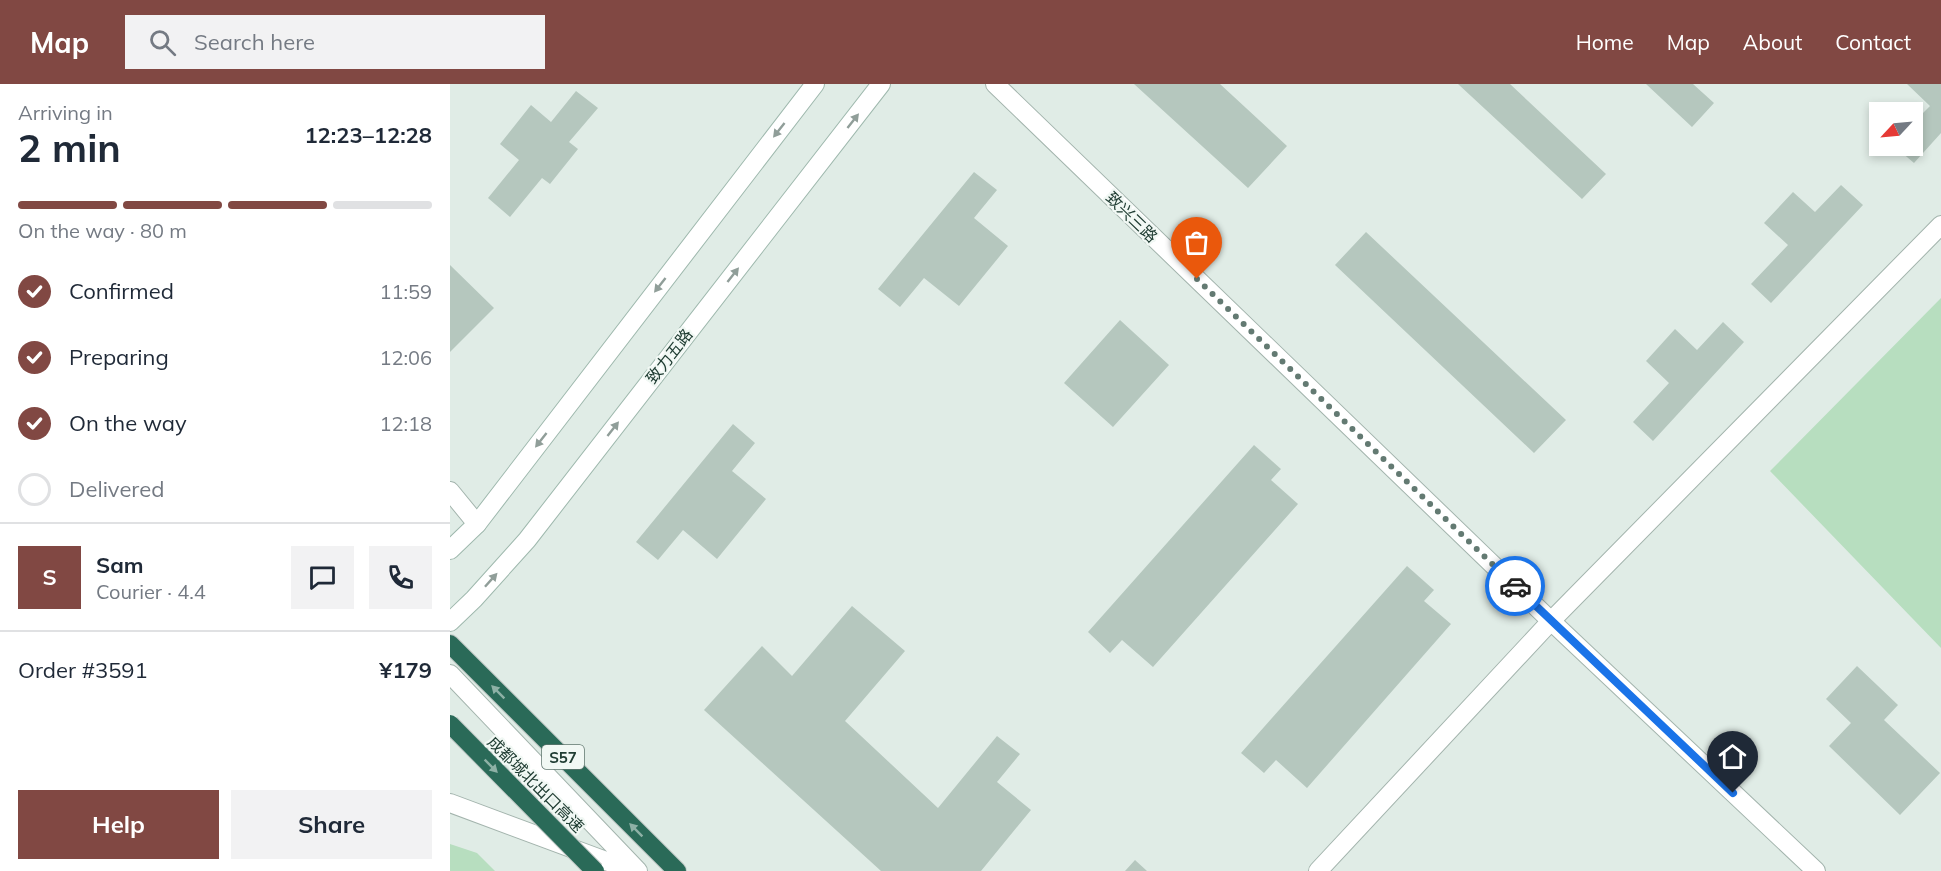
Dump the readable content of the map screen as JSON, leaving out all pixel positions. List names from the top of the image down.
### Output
{
  "streets": {
    "highway": ["S57", "成都城北出口高速"],
    "street": ["致兴三路", "致力五路"]
  },
  "north": "bottom left",
  "page": {
    "header": "Map",
    "search": "Search here",
    "nav": [
      "Home",
      "Map",
      "About",
      "Contact"
    ],
    "heading": ["2 min", "Arriving in", "12:23–12:28"],
    "panel": [
      "Sam",
      "Courier · 4.4",
      "Order #3591",
      "¥179"
    ],
    "bar": "On the way · 80 m",
    "list": [
      ["Confirmed", "11:59"],
      ["Preparing", "12:06"],
      ["On the way", "12:18"],
      "Delivered"
    ],
    "round": "S",
    "buttons": ["Help", "Share"]
  }
}
